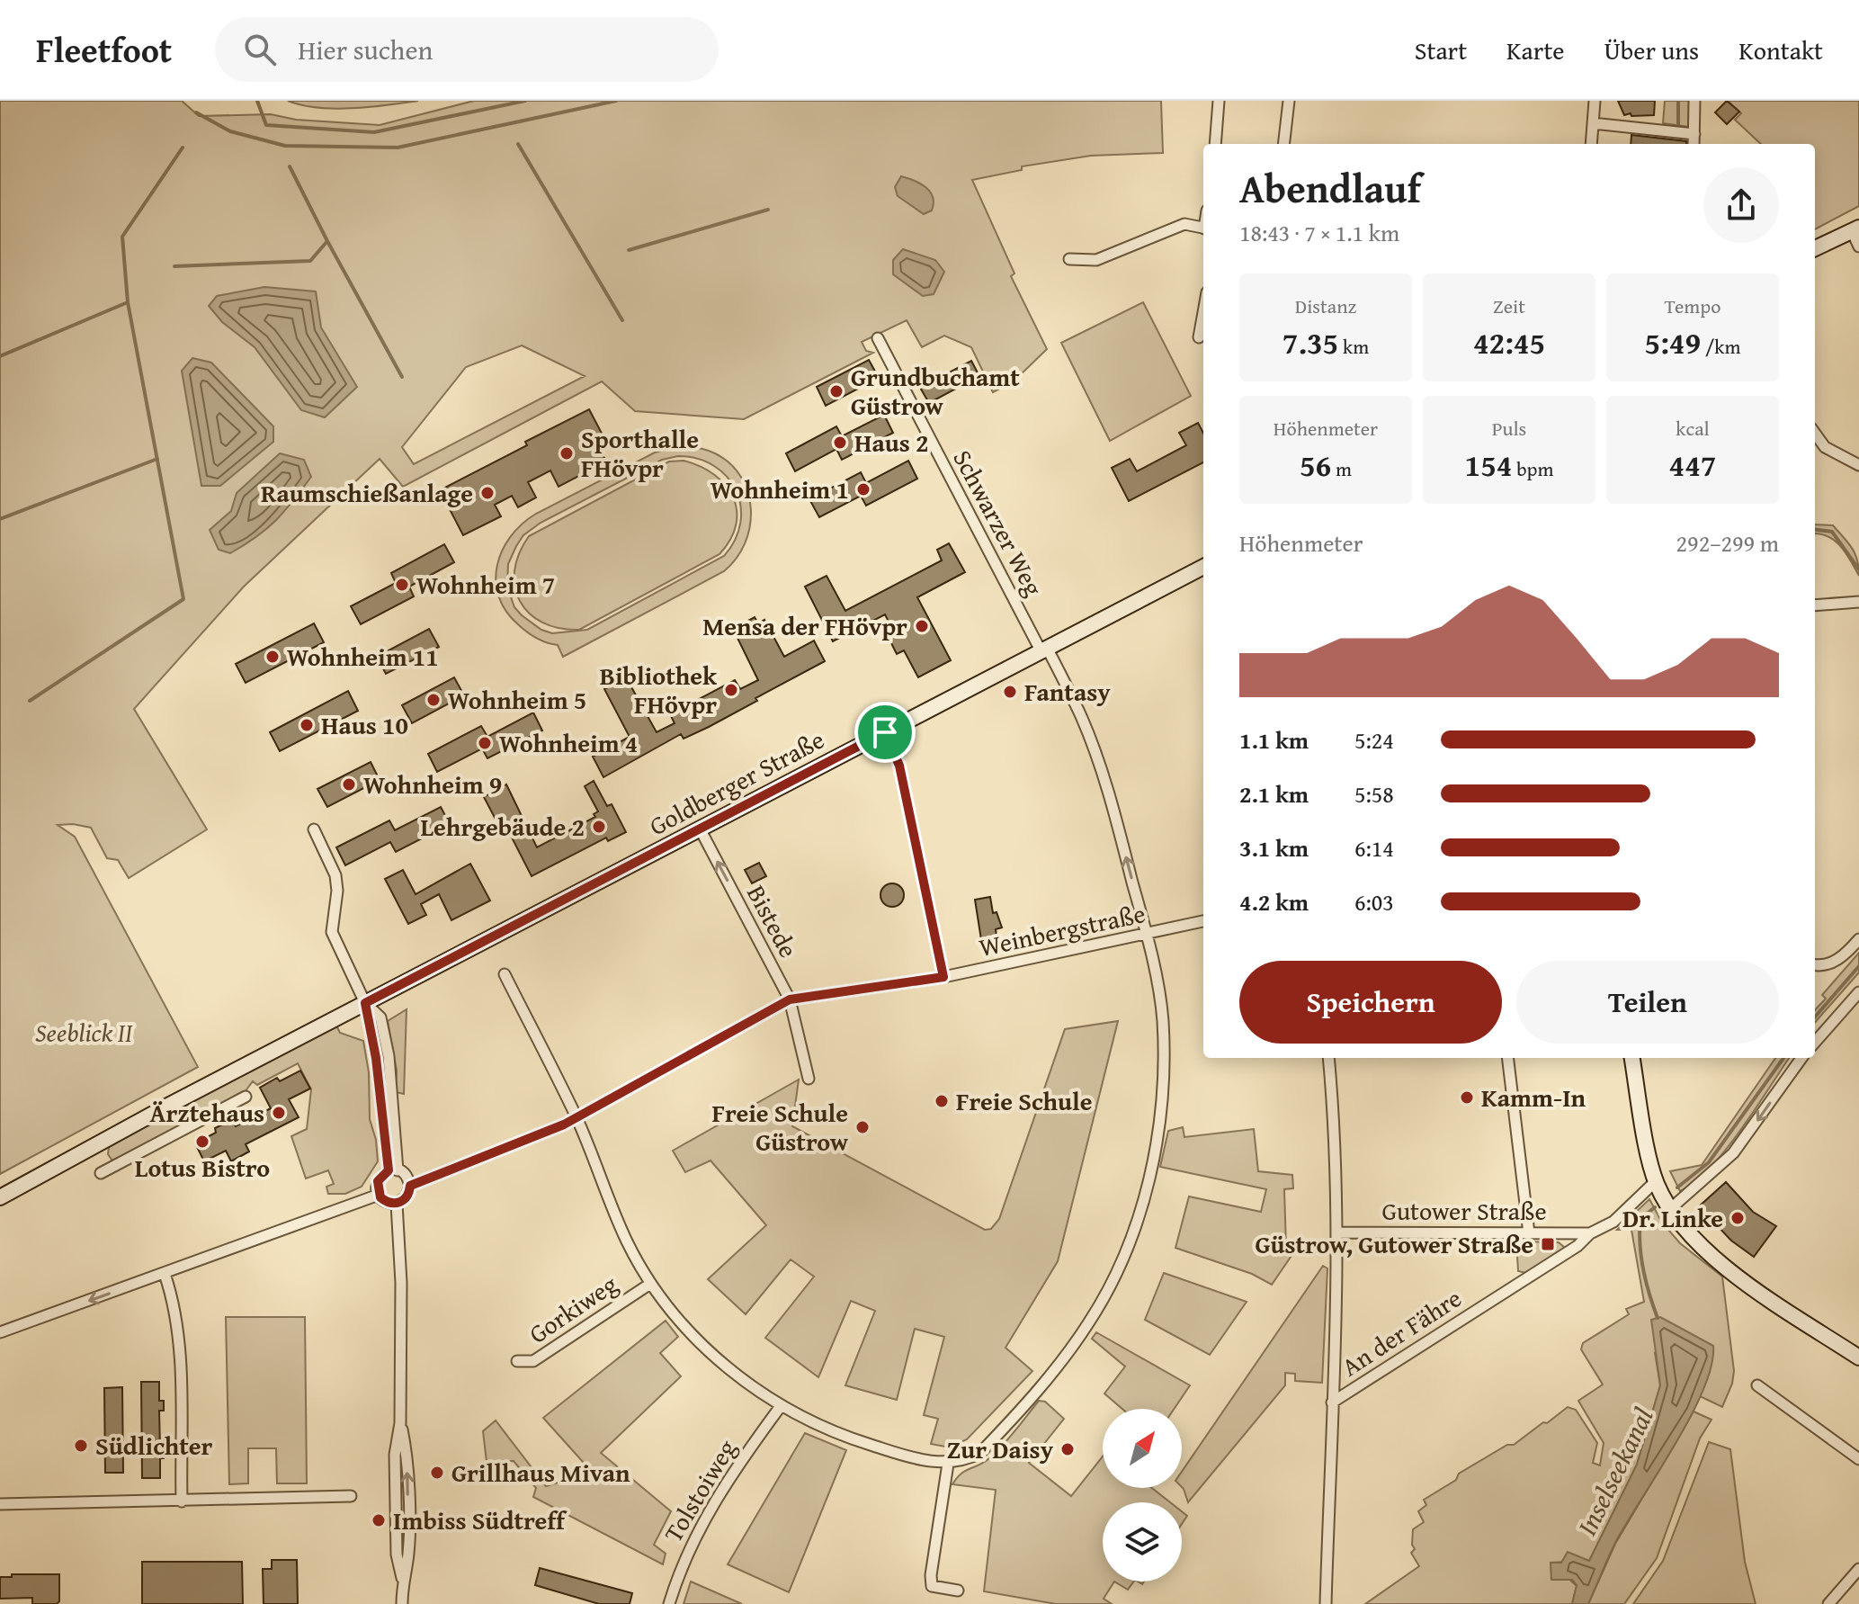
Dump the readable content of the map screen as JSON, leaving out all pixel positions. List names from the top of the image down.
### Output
{
  "streets": {
    "main road": ["Goldberger Straße"],
    "street": [
      "Schwarzer Weg",
      "Bistede",
      "Weinbergstraße",
      "Gutower Straße",
      "Gorkiweg",
      "An der Fähre",
      "Tolstoiweg"
    ]
  },
  "crossings": [
    ["Schwarzer Weg", "Goldberger Straße"],
    ["Schwarzer Weg", "Weinbergstraße"],
    ["Goldberger Straße", "Bistede"],
    ["Bistede", "Weinbergstraße"],
    ["Gutower Straße", "An der Fähre"]
  ],
  "one_way": ["Bistede"],
  "water": ["Inselseekanal"],
  "parks": ["Seeblick II"],
  "places": {
    "other": [
      "Grundbuchamt Güstrow",
      "Haus 2",
      "Sporthalle FHövpr",
      "Wohnheim 1",
      "Raumschießanlage",
      "Wohnheim 7",
      "Mensa der FHövpr",
      "Wohnheim 11",
      "Bibliothek FHövpr",
      "Fantasy",
      "Wohnheim 5",
      "Haus 10",
      "Wohnheim 4",
      "Wohnheim 9",
      "Lehrgebäude 2",
      "Kamm-In",
      "Freie Schule",
      "Ärztehaus",
      "Freie Schule Güstrow",
      "Lotus Bistro",
      "Dr. Linke",
      "Südlichter",
      "Zur Daisy",
      "Grillhaus Mivan",
      "Imbiss Südtreff"
    ],
    "transit": ["Güstrow, Gutower Straße"]
  },
  "north": "top right",
  "page": {
    "header": "Fleetfoot",
    "search": "Hier suchen",
    "nav": [
      "Start",
      "Karte",
      "Über uns",
      "Kontakt"
    ],
    "heading": ["Abendlauf", "18:43 · 7 × 1.1 km"],
    "stats": [
      ["Distanz", "7.35 km"],
      ["Zeit", "42:45"],
      ["Tempo", "5:49 /km"],
      ["Höhenmeter", "56 m"],
      ["Puls", "154 bpm"],
      ["kcal", "447"]
    ],
    "chart": ["Höhenmeter", "292–299 m"],
    "list": [
      {
        "name": "1.1 km",
        "note": "5:24"
      },
      {
        "name": "2.1 km",
        "note": "5:58"
      },
      {
        "name": "3.1 km",
        "note": "6:14"
      },
      {
        "name": "4.2 km",
        "note": "6:03"
      }
    ],
    "buttons": ["Speichern", "Teilen"]
  }
}
